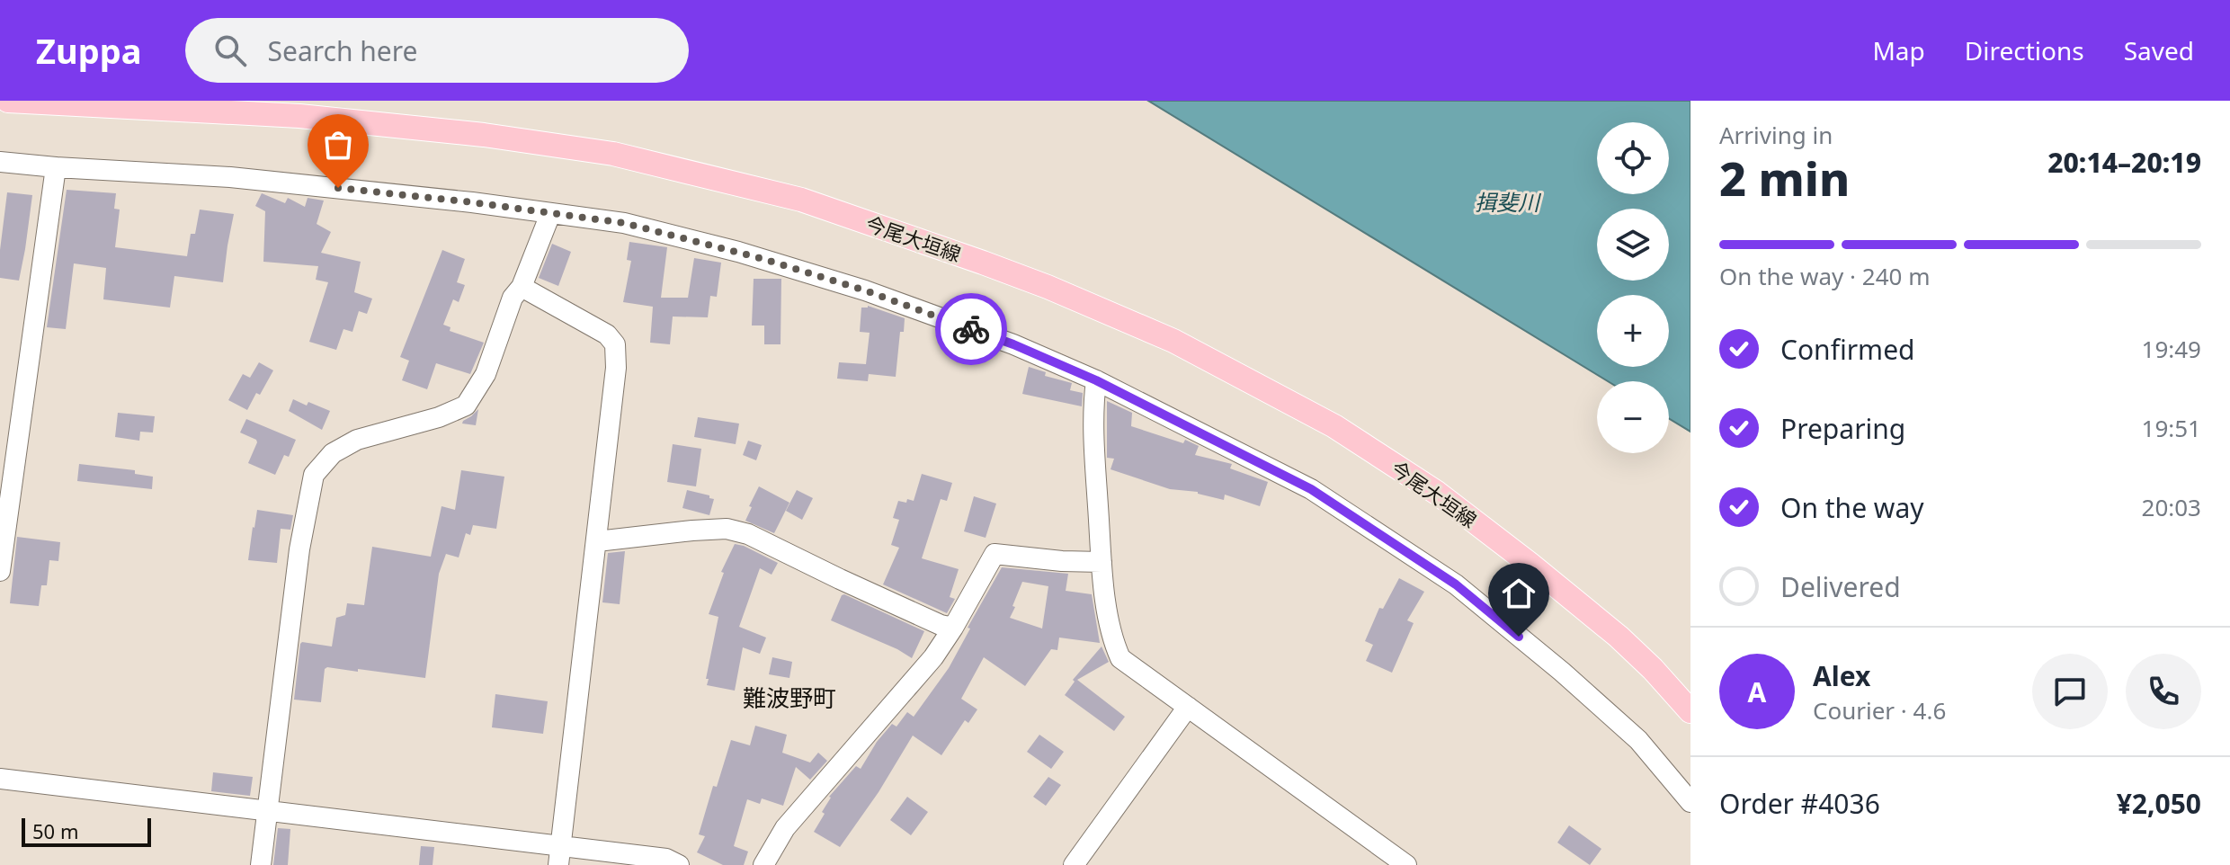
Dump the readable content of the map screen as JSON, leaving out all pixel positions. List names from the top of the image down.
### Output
{
  "streets": {
    "main road": ["今尾大垣線"]
  },
  "districts": ["難波野町"],
  "water": ["揖斐川"],
  "scale_bar": "50 m",
  "page": {
    "header": "Zuppa",
    "search": "Search here",
    "nav": ["Map", "Directions", "Saved"],
    "heading": ["2 min", "Arriving in", "20:14–20:19"],
    "panel": [
      "Alex",
      "Courier · 4.6",
      "Order #4036",
      "¥2,050"
    ],
    "map_buttons": ["+", "−"],
    "bar": "On the way · 240 m",
    "list": [
      ["Confirmed", "19:49"],
      ["Preparing", "19:51"],
      ["On the way", "20:03"],
      "Delivered"
    ],
    "round": "A",
    "scale": "50 m"
  }
}
